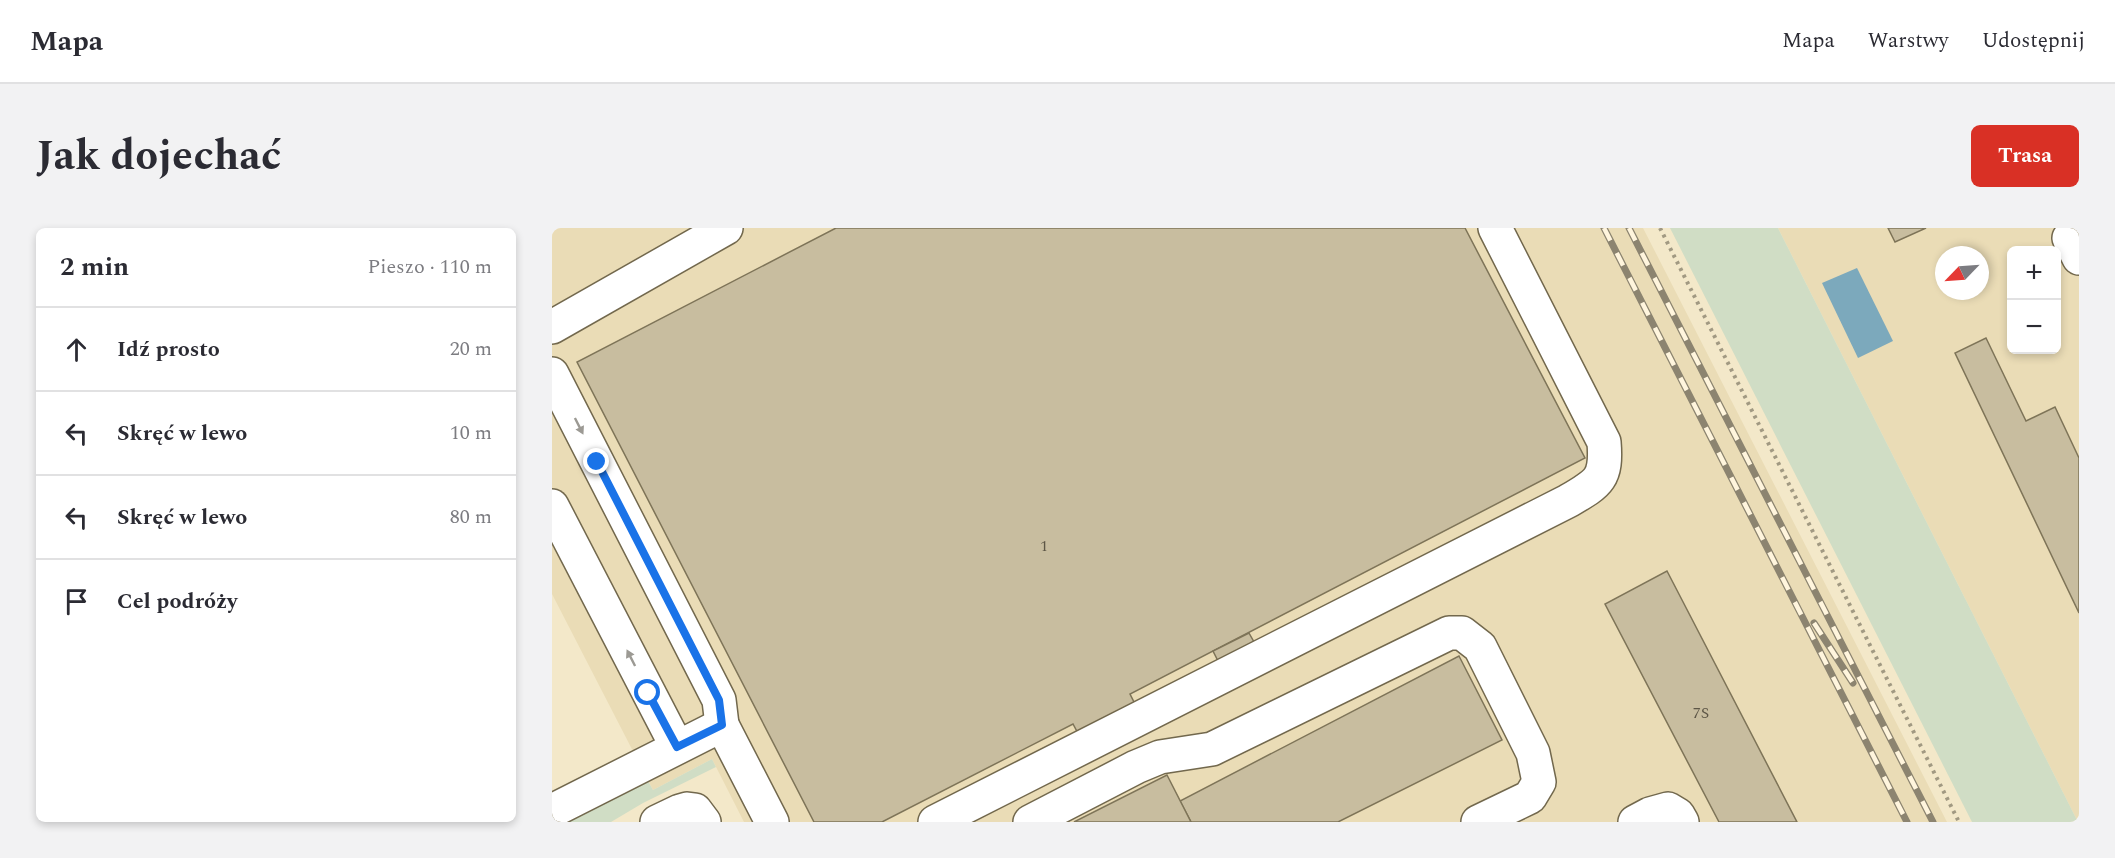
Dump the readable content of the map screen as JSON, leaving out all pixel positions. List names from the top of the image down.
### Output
{
  "house_numbers": ["1", "7S"],
  "north": "bottom left",
  "page": {
    "header": "Mapa",
    "nav": ["Mapa", "Warstwy", "Udostępnij"],
    "title": "Jak dojechać",
    "buttons": "Trasa",
    "heading": ["2 min", "Pieszo · 110 m"],
    "map_buttons": ["+", "−"],
    "list": [
      ["Idź prosto", "20 m"],
      ["Skręć w lewo", "10 m"],
      ["Skręć w lewo", "80 m"],
      "Cel podróży"
    ]
  }
}
